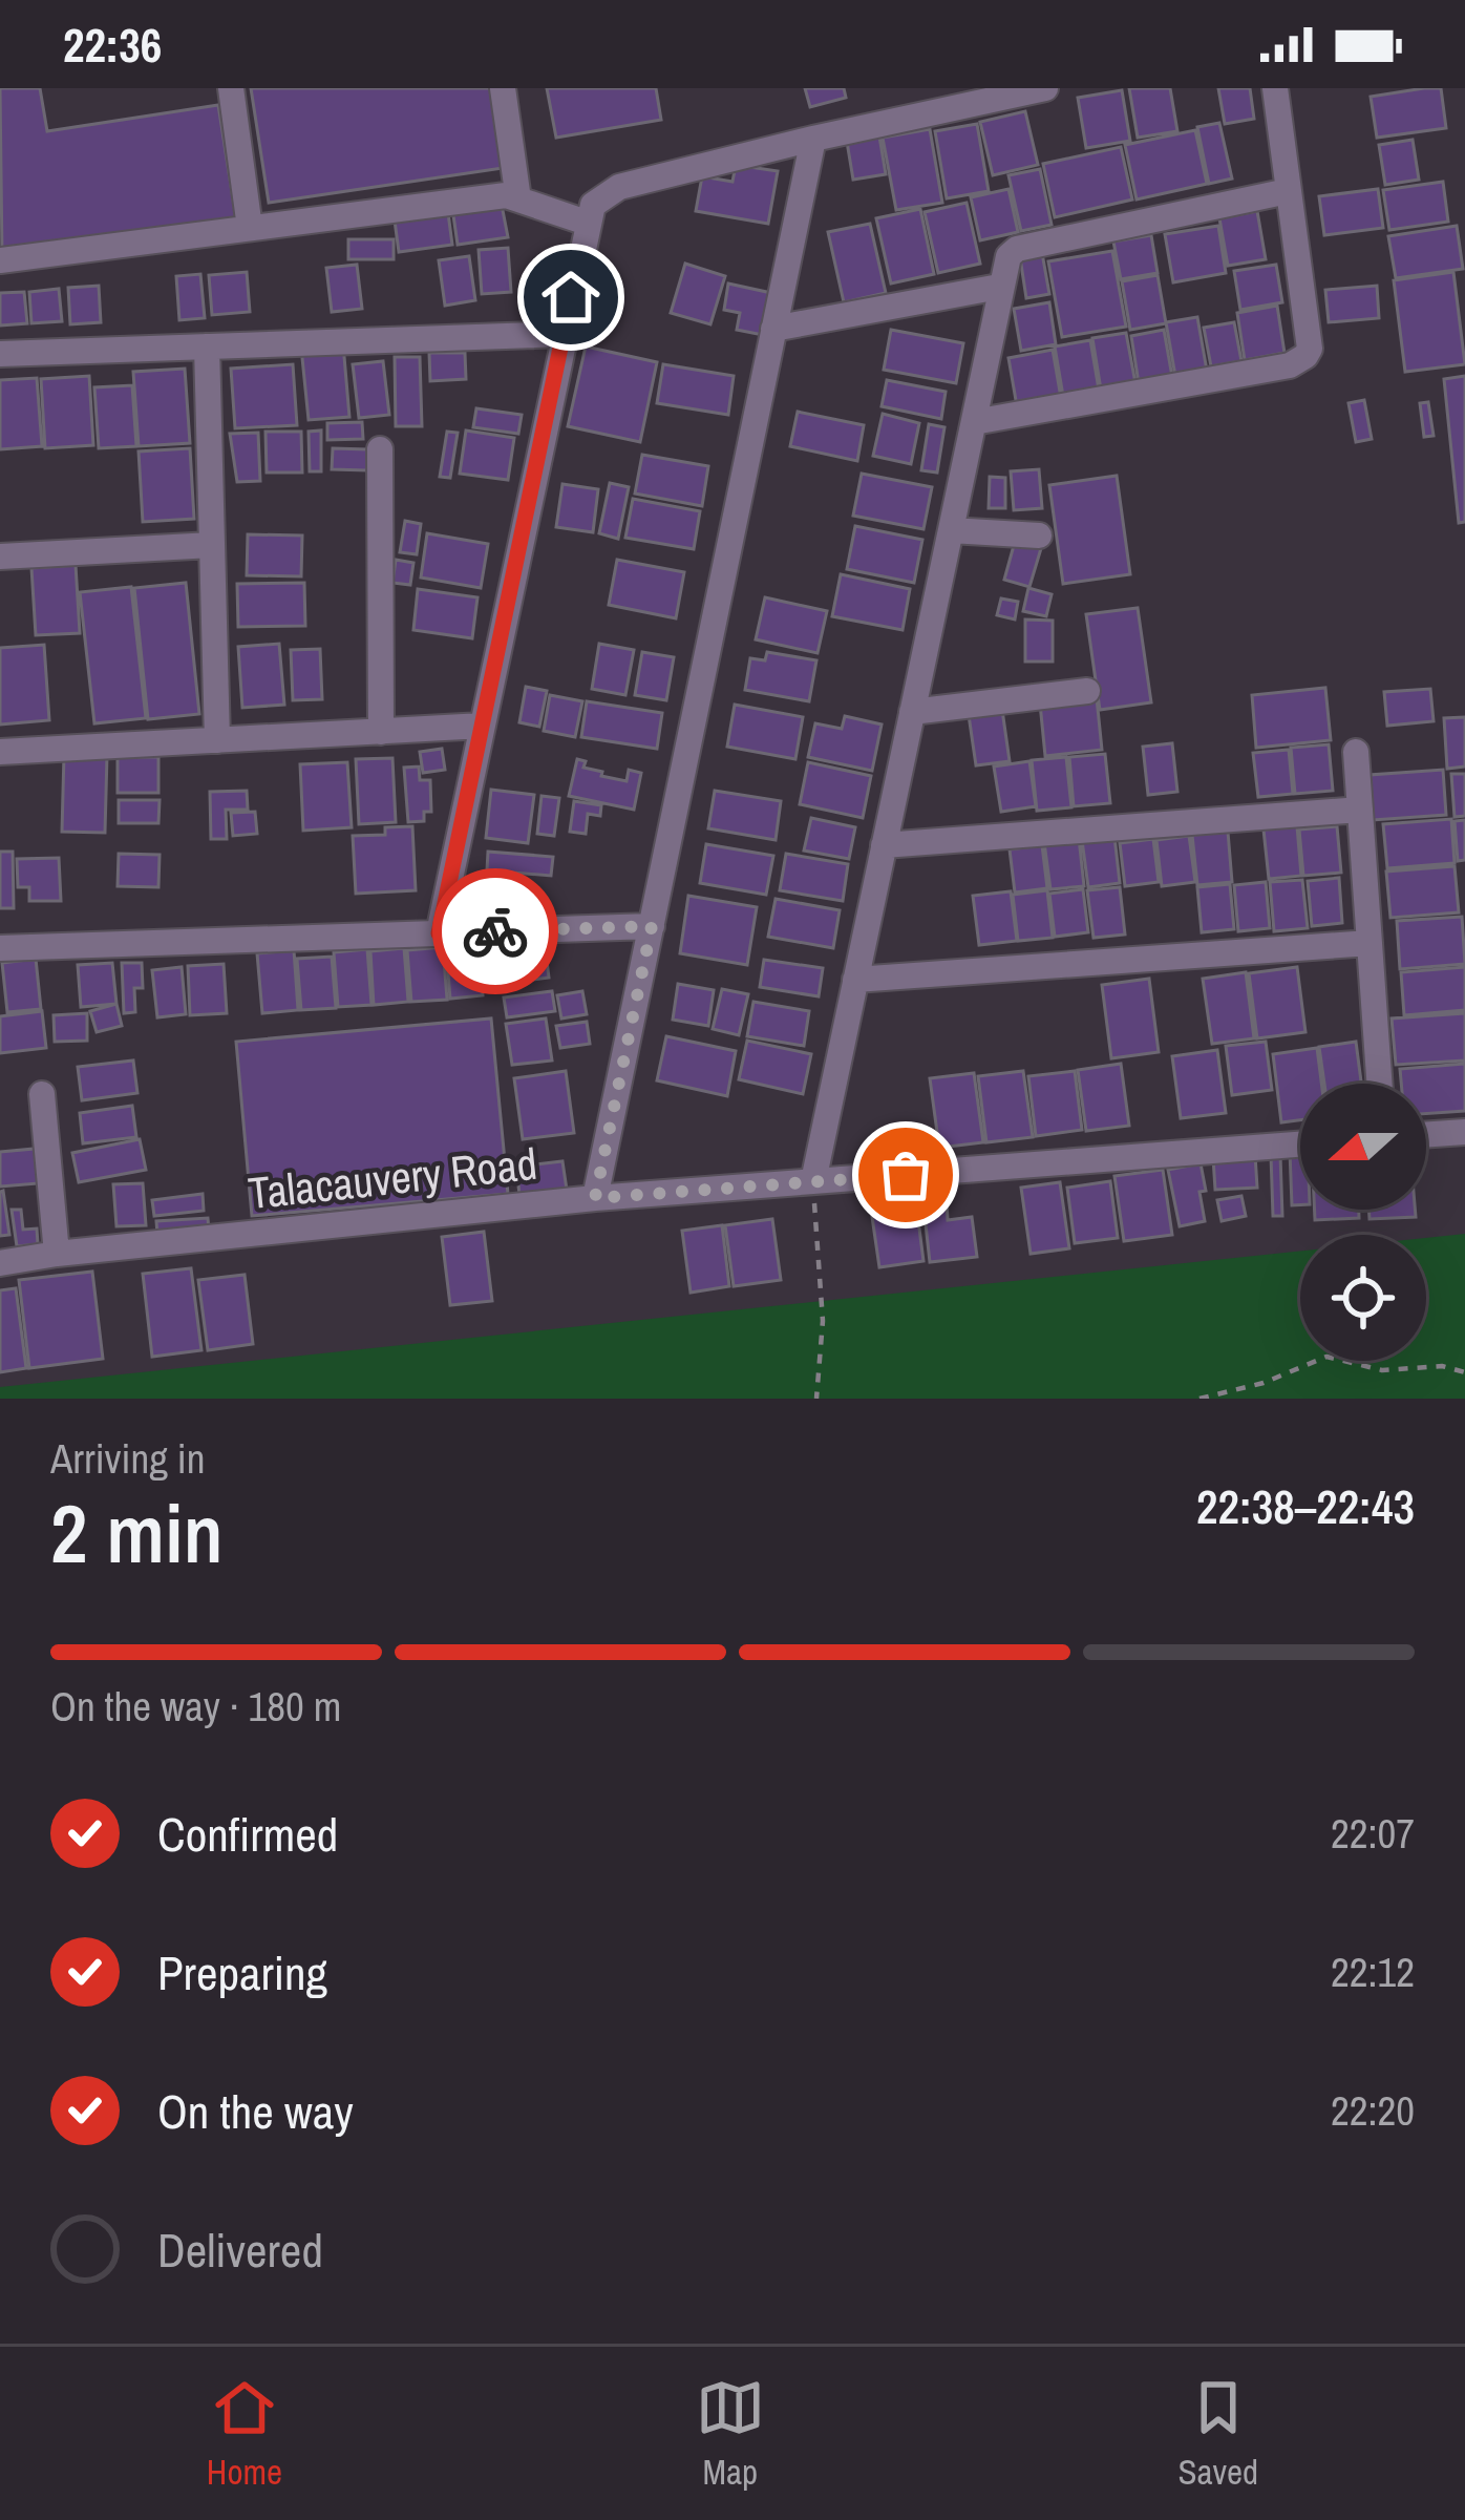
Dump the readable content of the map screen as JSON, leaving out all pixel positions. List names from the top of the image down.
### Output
{
  "streets": {
    "street": ["Talacauvery Road"]
  },
  "north": "left",
  "page": {
    "status": "22:36",
    "heading": ["2 min", "Arriving in", "22:38–22:43"],
    "bar": "On the way · 180 m",
    "list": [
      ["Confirmed", "22:07"],
      ["Preparing", "22:12"],
      ["On the way", "22:20"],
      "Delivered"
    ],
    "tabs": ["Home", "Map", "Saved"]
  }
}
